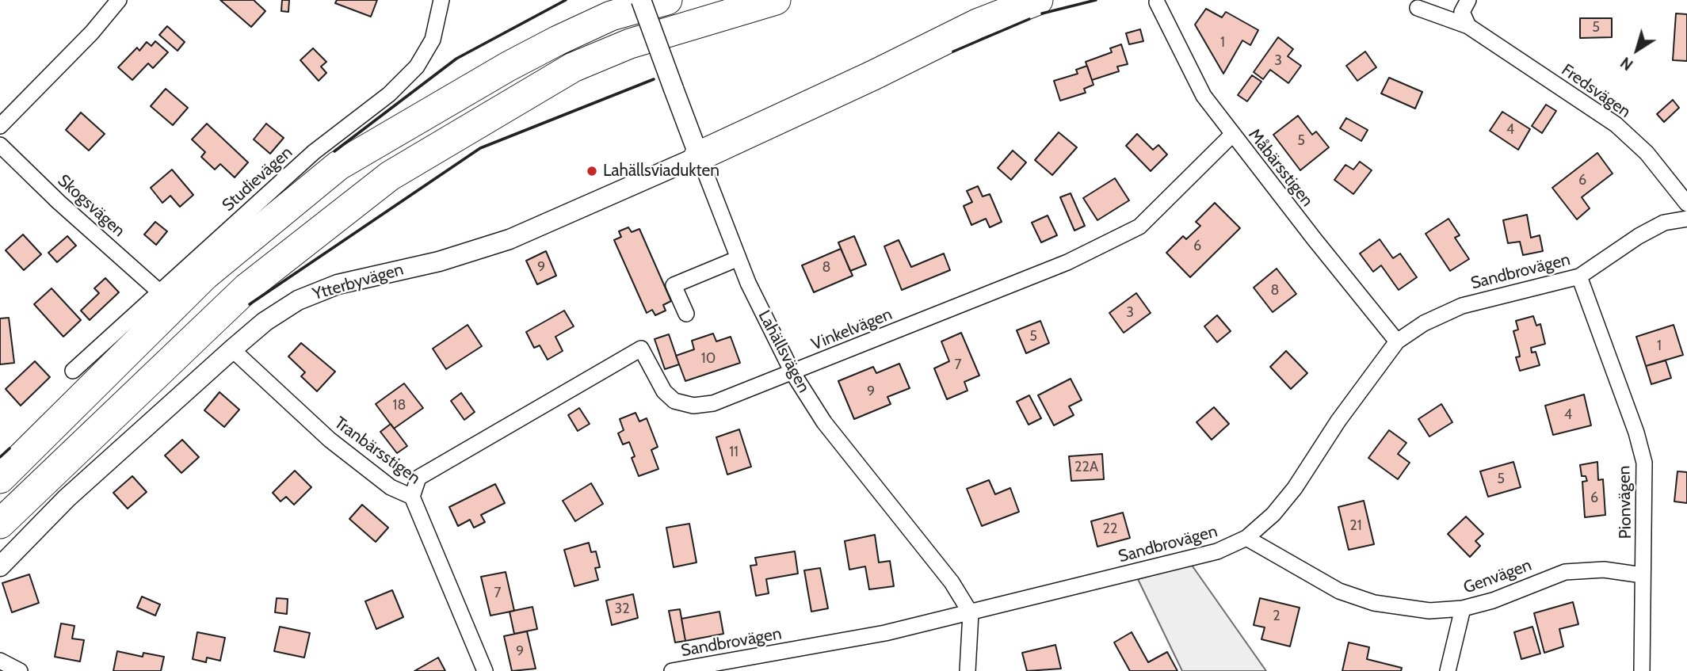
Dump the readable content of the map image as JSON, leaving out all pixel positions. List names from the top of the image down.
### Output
{
  "streets": {
    "street": [
      "Fredsvägen",
      "Måbärsstigen",
      "Studievägen",
      "Skogsvägen",
      "Sandbrovägen",
      "Ytterbyvägen",
      "Vinkelvägen",
      "Lahällsvägen",
      "Tranbärsstigen",
      "Pionvägen",
      "Genvägen"
    ]
  },
  "crossings": [
    ["Måbärsstigen", "Sandbrovägen"],
    ["Måbärsstigen", "Vinkelvägen"],
    ["Studievägen", "Skogsvägen"],
    ["Sandbrovägen", "Lahällsvägen"],
    ["Sandbrovägen", "Pionvägen"],
    ["Sandbrovägen", "Genvägen"],
    ["Ytterbyvägen", "Lahällsvägen"],
    ["Ytterbyvägen", "Tranbärsstigen"],
    ["Vinkelvägen", "Lahällsvägen"],
    ["Vinkelvägen", "Tranbärsstigen"],
    ["Pionvägen", "Genvägen"]
  ],
  "places": ["Lahällsviadukten"],
  "house_numbers": [
    "5",
    "1",
    "3",
    "4",
    "5",
    "6",
    "6",
    "9",
    "8",
    "8",
    "3",
    "5",
    "1",
    "10",
    "7",
    "9",
    "18",
    "4",
    "11",
    "22A",
    "5",
    "6",
    "21",
    "22",
    "7",
    "32",
    "2",
    "9"
  ],
  "north": "bottom left"
}
